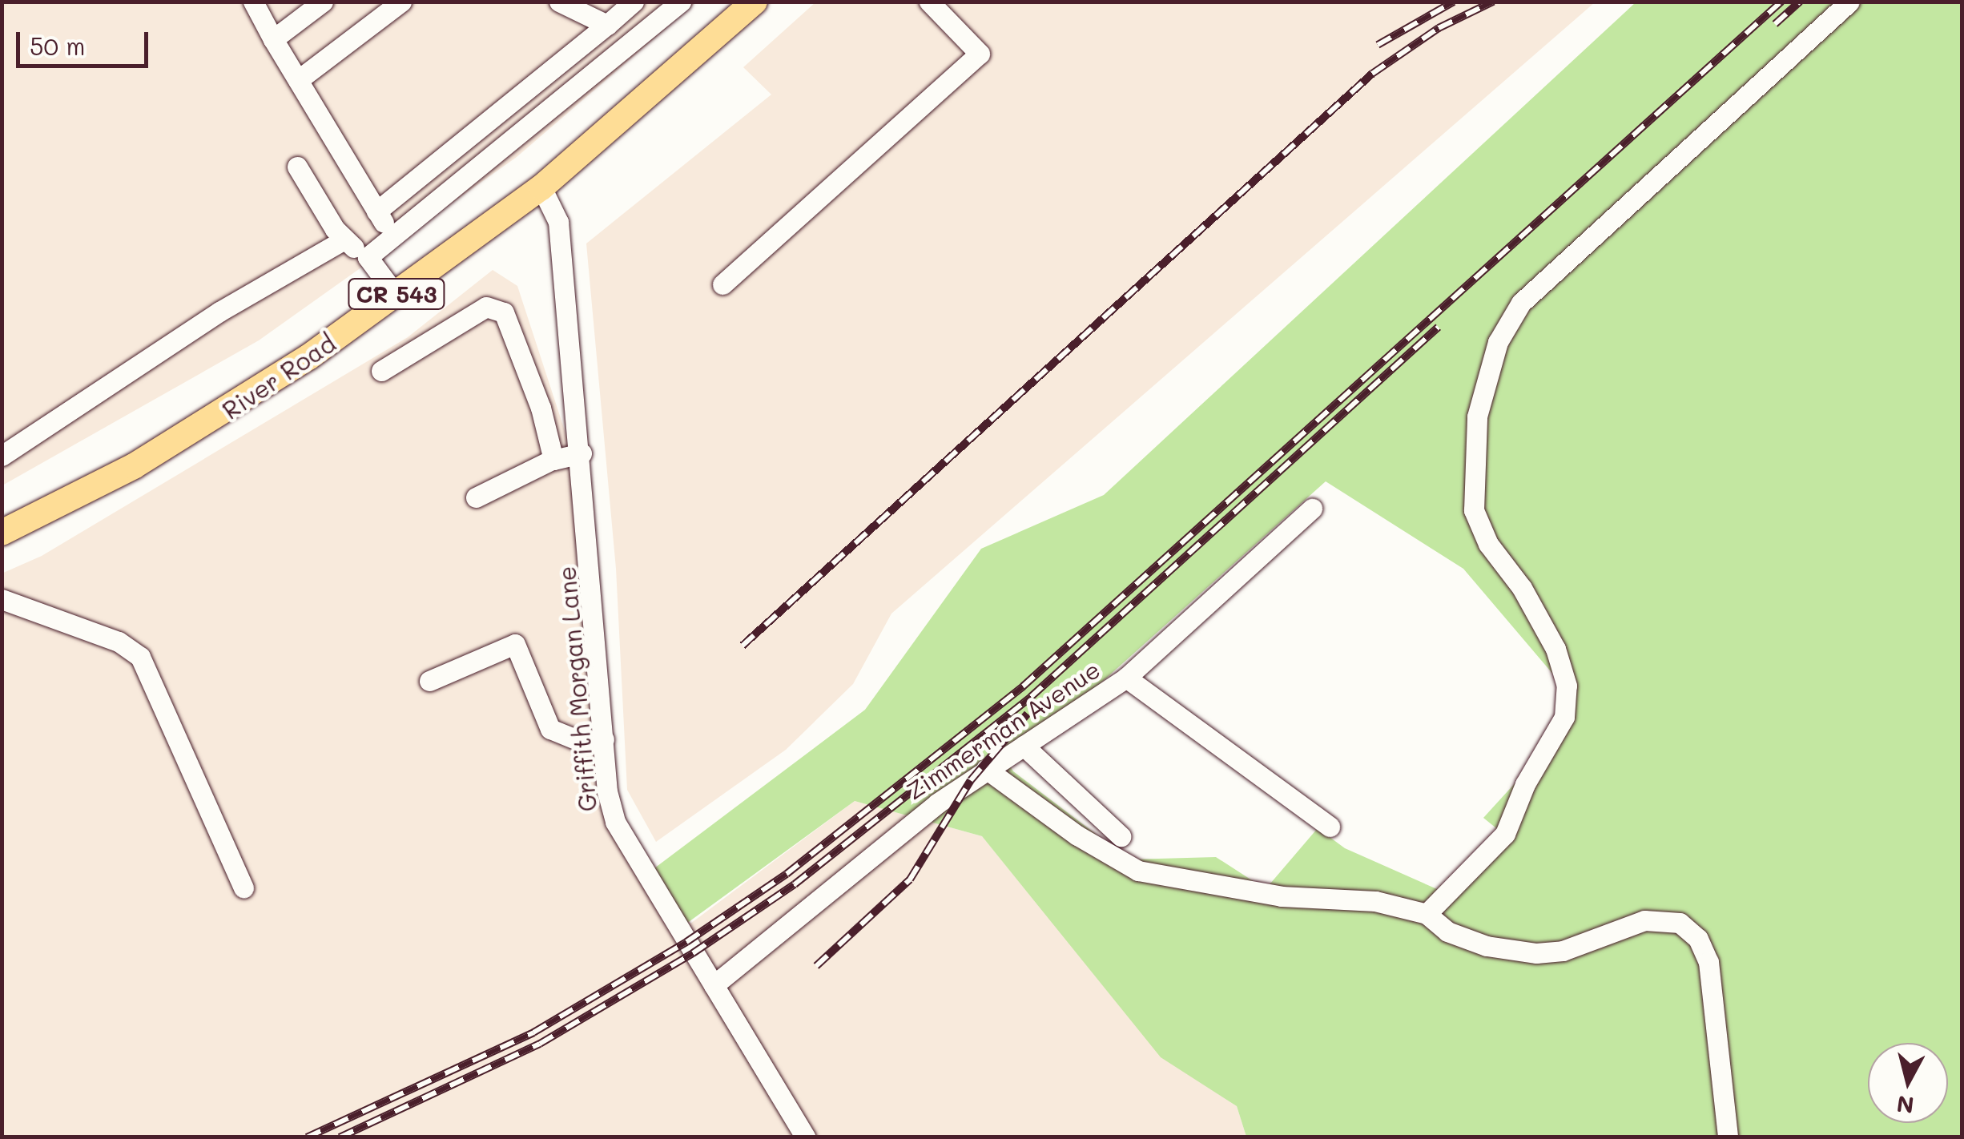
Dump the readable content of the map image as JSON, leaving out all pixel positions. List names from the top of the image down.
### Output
{
  "streets": {
    "main road": ["CR 543", "River Road"],
    "street": ["Griffith Morgan Lane", "Zimmerman Avenue"]
  },
  "crossings": [
    ["River Road", "Griffith Morgan Lane"],
    ["Griffith Morgan Lane", "Zimmerman Avenue"]
  ],
  "scale_bar": "50 m",
  "north": "bottom"
}
